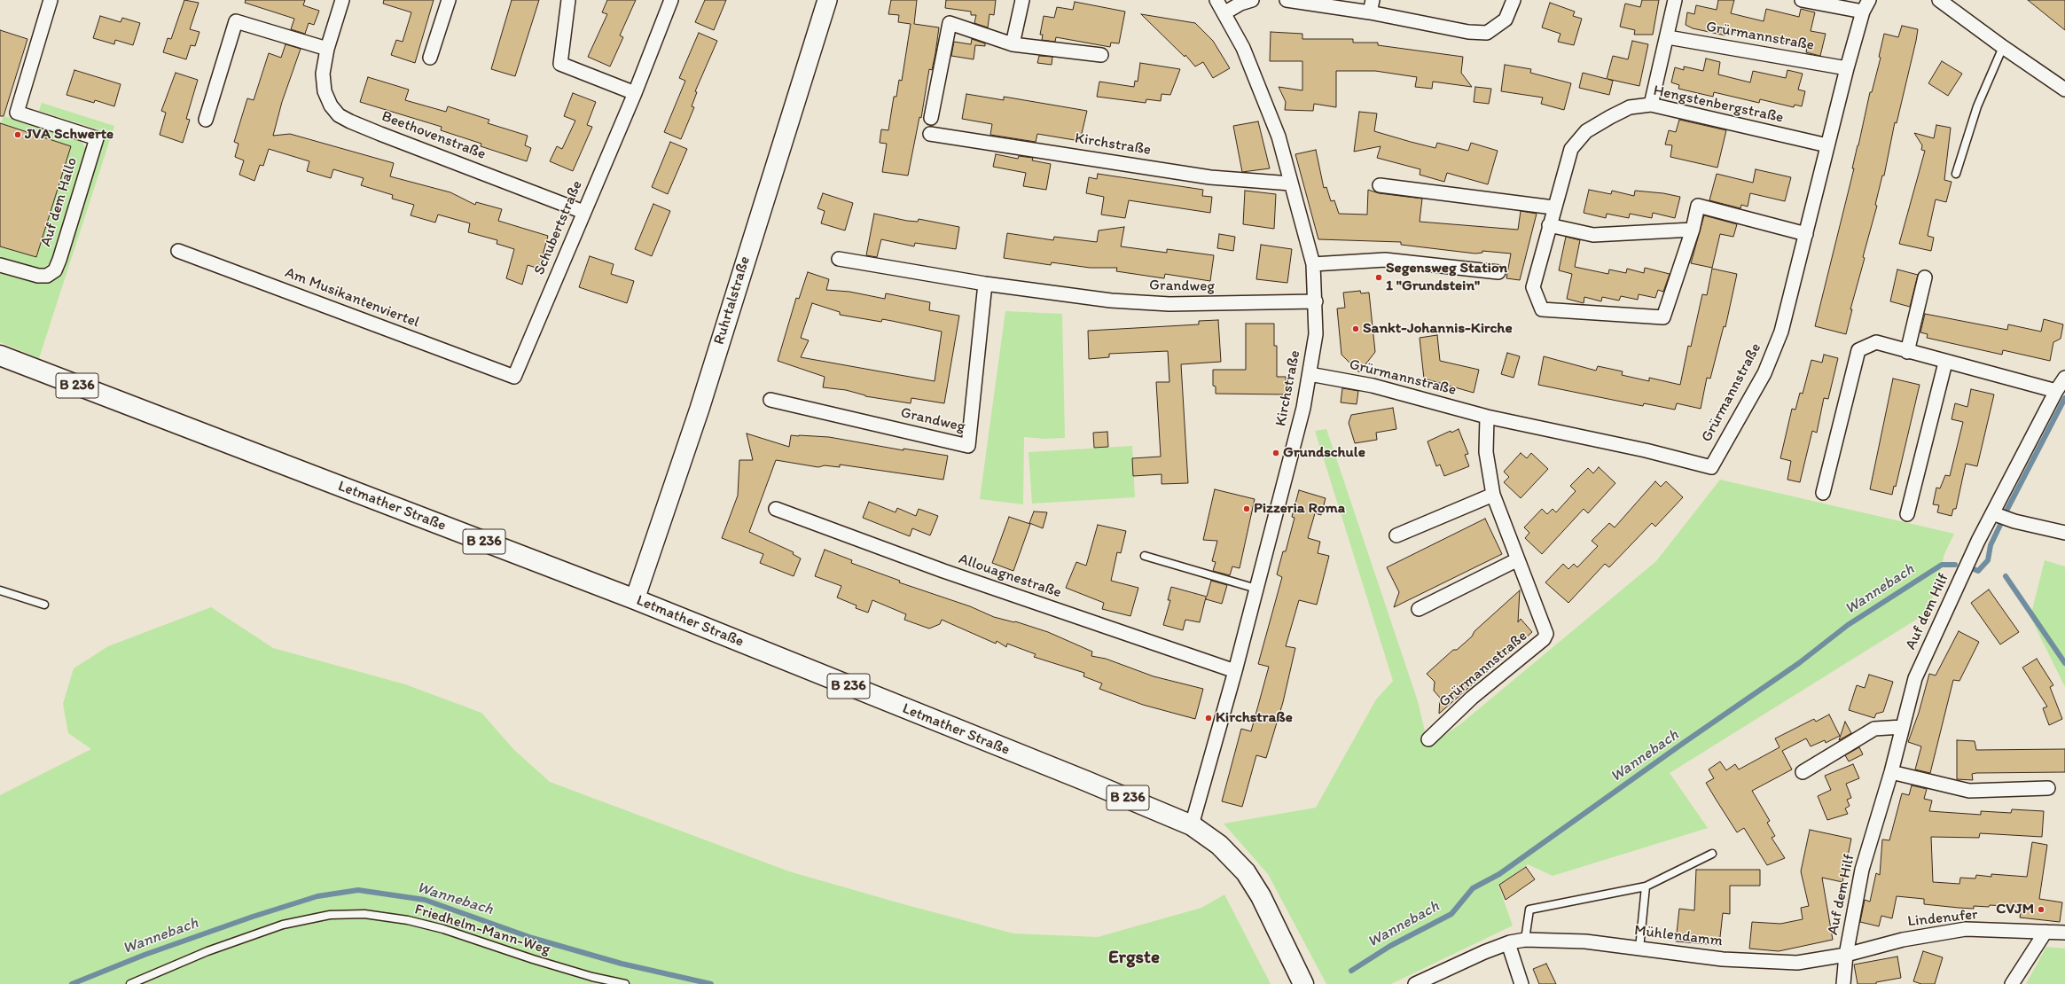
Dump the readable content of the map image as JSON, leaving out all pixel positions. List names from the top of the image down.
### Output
{
  "streets": {
    "main road": ["Ruhrtalstraße", "B 236", "Letmather Straße"],
    "street": [
      "Grürmannstraße",
      "Hengstenbergstraße",
      "Beethovenstraße",
      "Kirchstraße",
      "Auf dem Hallo",
      "Schubertstraße",
      "Grandweg",
      "Am Musikantenviertel",
      "Allouagnestraße",
      "Auf dem Hilf",
      "Lindenufer",
      "Mühlendamm"
    ],
    "lane": ["Friedhelm-Mann-Weg"]
  },
  "crossings": [
    ["Grürmannstraße", "Hengstenbergstraße"],
    ["Grürmannstraße", "Kirchstraße"],
    ["Beethovenstraße", "Schubertstraße"],
    ["Kirchstraße", "Grandweg"],
    ["Kirchstraße", "Letmather Straße"],
    ["Kirchstraße", "Allouagnestraße"],
    ["Schubertstraße", "Am Musikantenviertel"],
    ["Ruhrtalstraße", "Letmather Straße"],
    ["Auf dem Hilf", "Lindenufer"],
    ["Auf dem Hilf", "Mühlendamm"],
    ["Lindenufer", "Mühlendamm"]
  ],
  "districts": ["Ergste"],
  "water": ["Wannebach"],
  "places": [
    "JVA Schwerte",
    "Segensweg Station 1 \"Grundstein\"",
    "Sankt-Johannis-Kirche",
    "Grundschule",
    "Pizzeria Roma",
    "Kirchstraße",
    "CVJM"
  ]
}
